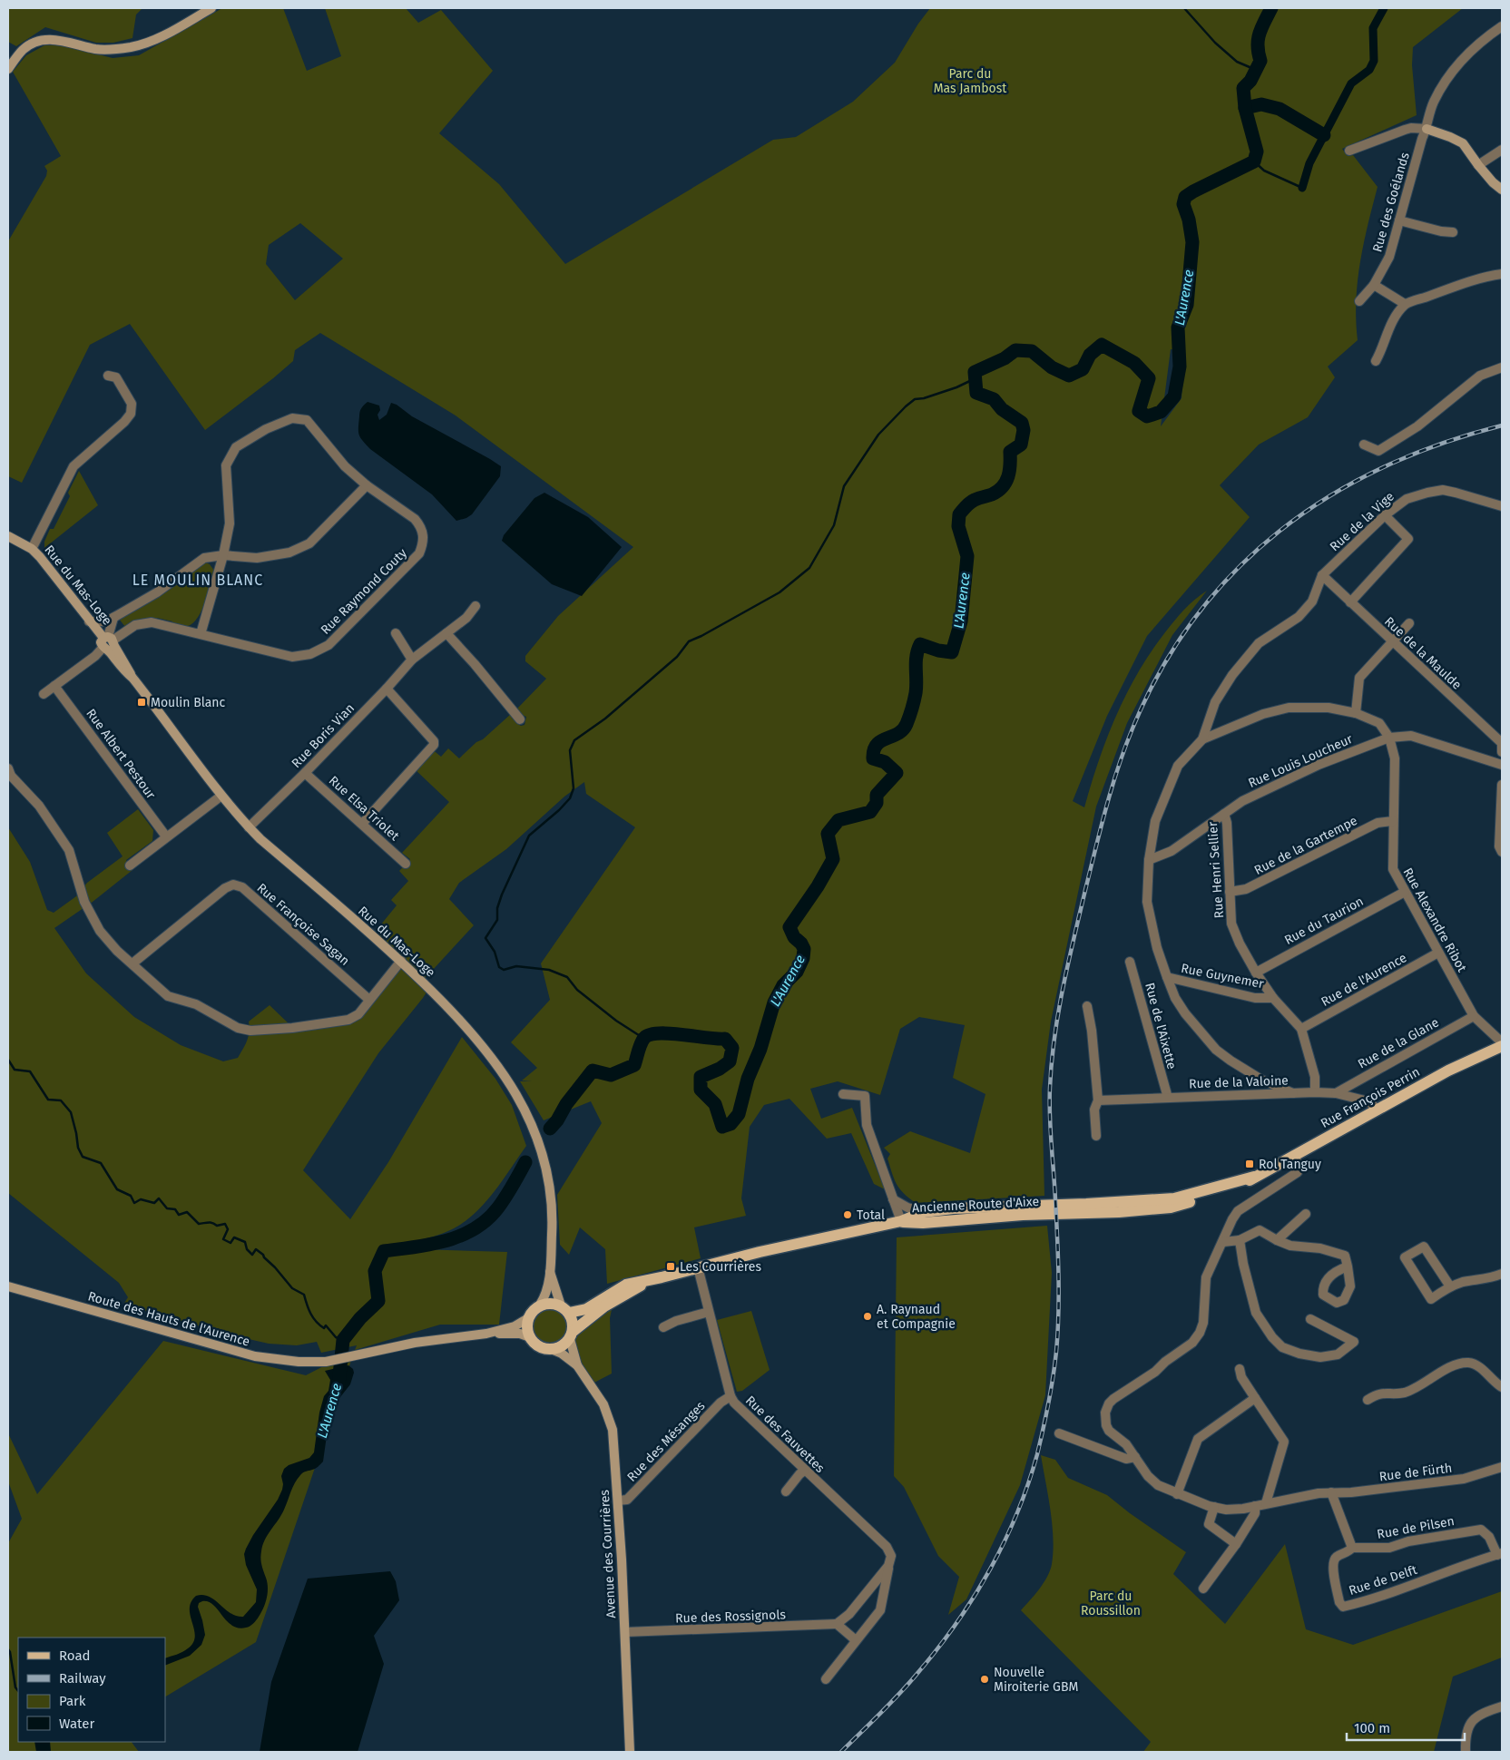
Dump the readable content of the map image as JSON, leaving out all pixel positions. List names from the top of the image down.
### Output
{
  "streets": {
    "main road": [
      "Rue du Mas-Loge",
      "Rue François Perrin",
      "Ancienne Route d'Aixe",
      "Route des Hauts de l'Aurence",
      "Avenue des Courrières"
    ],
    "street": [
      "Rue des Goélands",
      "Rue de la Vige",
      "Rue Raymond Couty",
      "Rue de la Maulde",
      "Rue Boris Vian",
      "Rue Albert Pestour",
      "Rue Louis Loucheur",
      "Rue Elsa Triolet",
      "Rue de la Gartempe",
      "Rue Henri Sellier",
      "Rue Alexandre Ribot",
      "Rue du Taurion",
      "Rue Françoise Sagan",
      "Rue Guynemer",
      "Rue de l'Aurence",
      "Rue de l'Aixette",
      "Rue de la Glane",
      "Rue de la Valoine",
      "Rue des Fauvettes",
      "Rue des Mésanges",
      "Rue de Fürth",
      "Rue de Pilsen",
      "Rue de Delft",
      "Rue des Rossignols"
    ]
  },
  "crossings": [
    ["Rue de la Vige", "Rue de la Maulde"],
    ["Rue du Mas-Loge", "Rue Raymond Couty"],
    ["Rue du Mas-Loge", "Rue Boris Vian"],
    ["Rue du Mas-Loge", "Avenue des Courrières"],
    ["Rue Boris Vian", "Rue Elsa Triolet"],
    ["Rue Louis Loucheur", "Rue Henri Sellier"],
    ["Rue Louis Loucheur", "Rue Alexandre Ribot"],
    ["Rue de la Gartempe", "Rue Henri Sellier"],
    ["Rue de la Gartempe", "Rue Alexandre Ribot"],
    ["Rue Henri Sellier", "Rue du Taurion"],
    ["Rue Henri Sellier", "Rue Guynemer"],
    ["Rue Henri Sellier", "Rue de l'Aurence"],
    ["Rue Henri Sellier", "Rue de la Valoine"],
    ["Rue Alexandre Ribot", "Rue du Taurion"],
    ["Rue Alexandre Ribot", "Rue de l'Aurence"],
    ["Rue Alexandre Ribot", "Rue de la Glane"],
    ["Rue de l'Aixette", "Rue de la Valoine"],
    ["Rue de la Glane", "Rue de la Valoine"],
    ["Rue de la Valoine", "Rue François Perrin"],
    ["Rue François Perrin", "Ancienne Route d'Aixe"],
    ["Rue François Perrin", "Rue de Fürth"],
    ["Ancienne Route d'Aixe", "Rue des Fauvettes"],
    ["Rue des Fauvettes", "Rue des Mésanges"],
    ["Rue des Mésanges", "Avenue des Courrières"],
    ["Rue de Pilsen", "Rue de Delft"],
    ["Avenue des Courrières", "Rue des Rossignols"]
  ],
  "districts": ["LE MOULIN BLANC"],
  "water": ["L'Aurence"],
  "parks": ["Parc du Mas Jambost", "Parc du Roussillon"],
  "places": {
    "transit": ["Moulin Blanc", "Rol Tanguy", "Les Courrières"],
    "other": ["Total", "A. Raynaud et Compagnie", "Nouvelle Miroiterie GBM"]
  },
  "legend": [
    "Road",
    "Railway",
    "Park",
    "Water"
  ],
  "scale_bar": "100 m"
}
